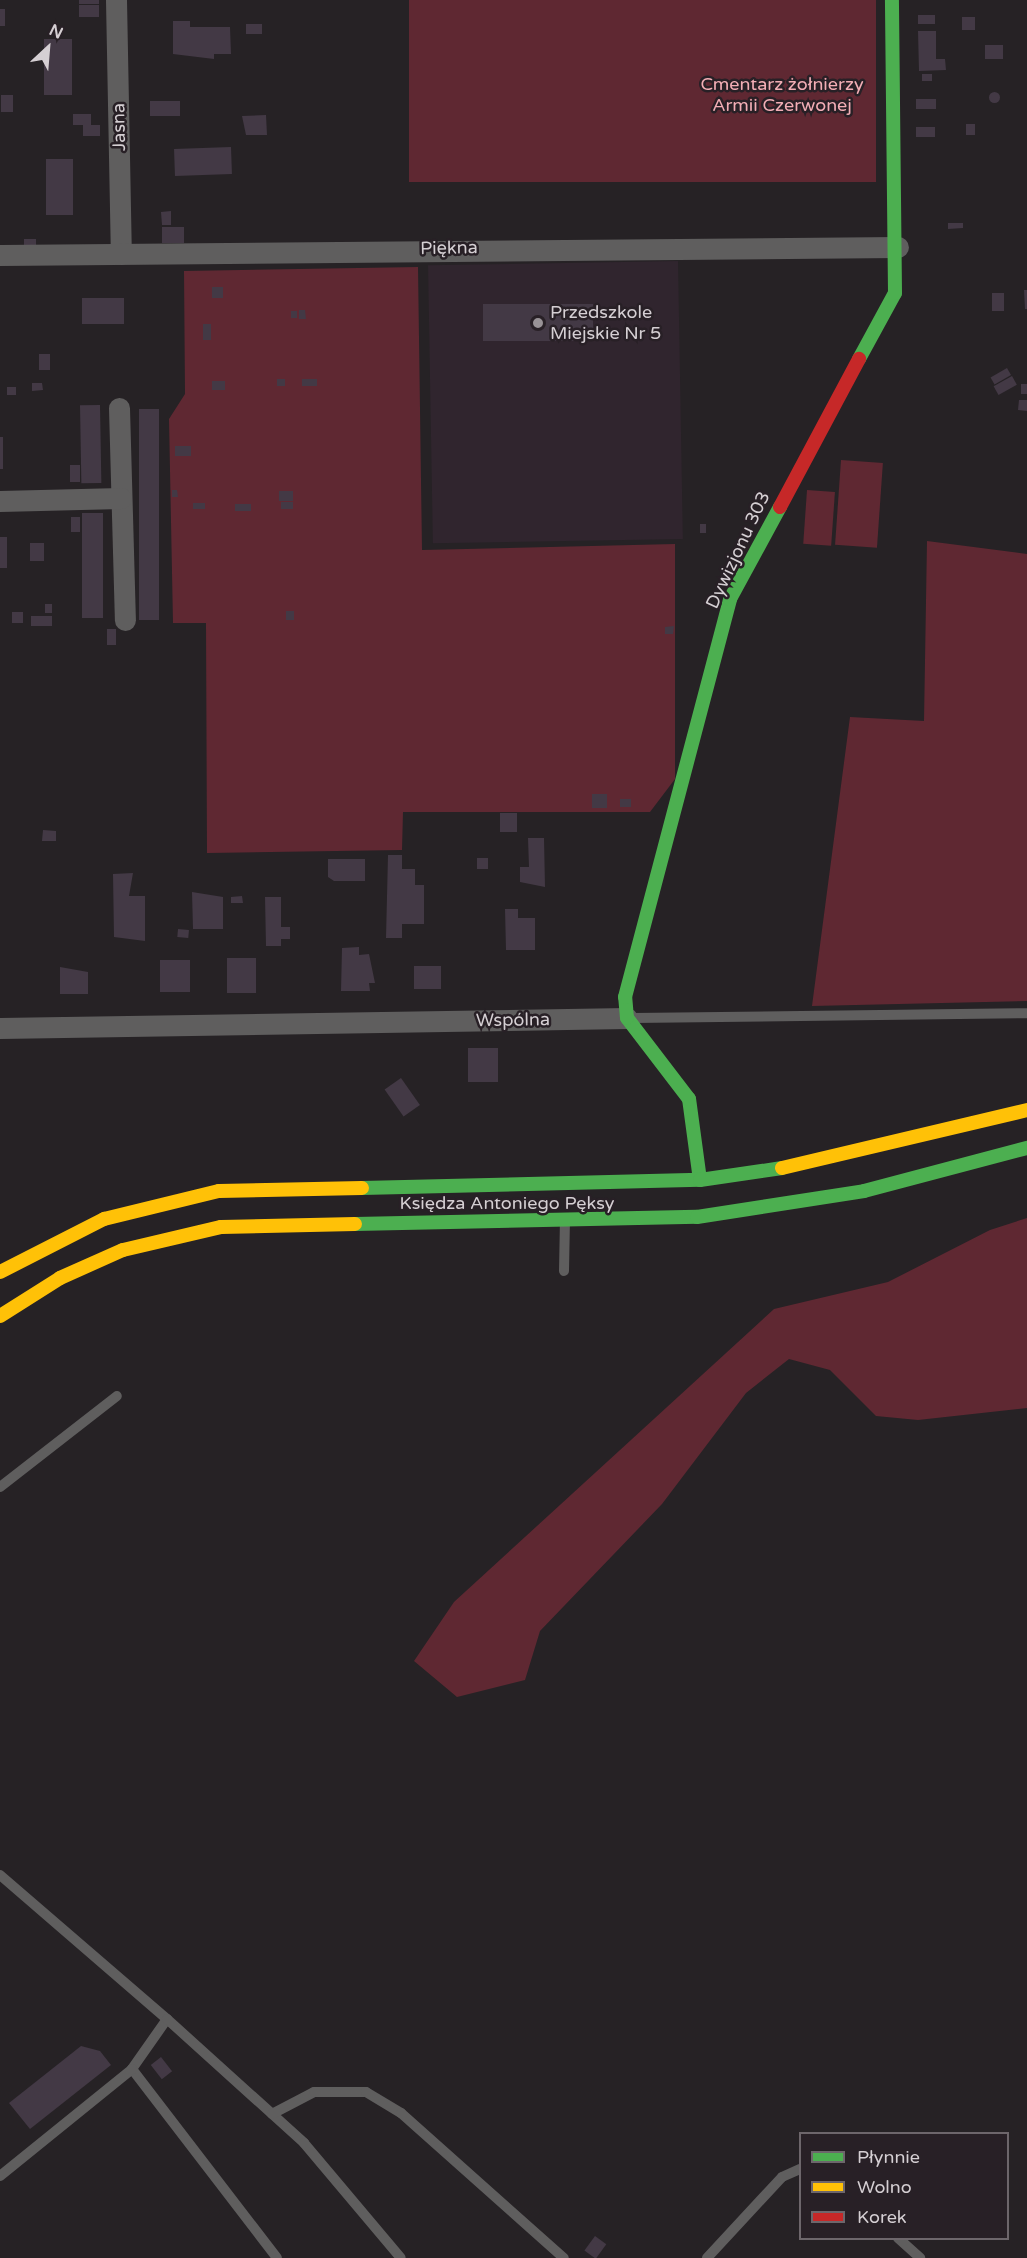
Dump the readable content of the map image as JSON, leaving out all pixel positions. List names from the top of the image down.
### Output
{
  "streets": {
    "main road": ["Dywizjonu 303", "Księdza Antoniego Pęksy"],
    "street": ["Jasna", "Piękna", "Wspólna"]
  },
  "crossings": [
    ["Jasna", "Piękna"],
    ["Piękna", "Dywizjonu 303"],
    ["Dywizjonu 303", "Wspólna"]
  ],
  "parks": ["Cmentarz żołnierzy Armii Czerwonej"],
  "places": ["Przedszkole Miejskie Nr 5"],
  "legend": ["Płynnie", "Wolno", "Korek"],
  "north": "top right"
}
